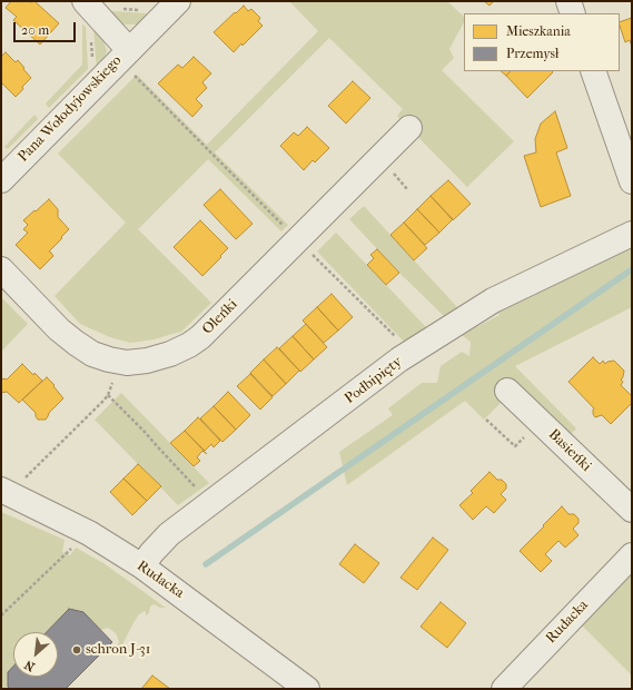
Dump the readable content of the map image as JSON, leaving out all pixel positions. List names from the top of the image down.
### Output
{
  "streets": {
    "street": [
      "Pana Wołodyjowskiego",
      "Oleńki",
      "Podbipięty",
      "Basieńki",
      "Rudacka"
    ]
  },
  "crossings": [
    ["Podbipięty", "Rudacka"]
  ],
  "places": ["schron J-31"],
  "legend": ["Mieszkania", "Przemysł"],
  "scale_bar": "20 m",
  "north": "bottom left"
}
